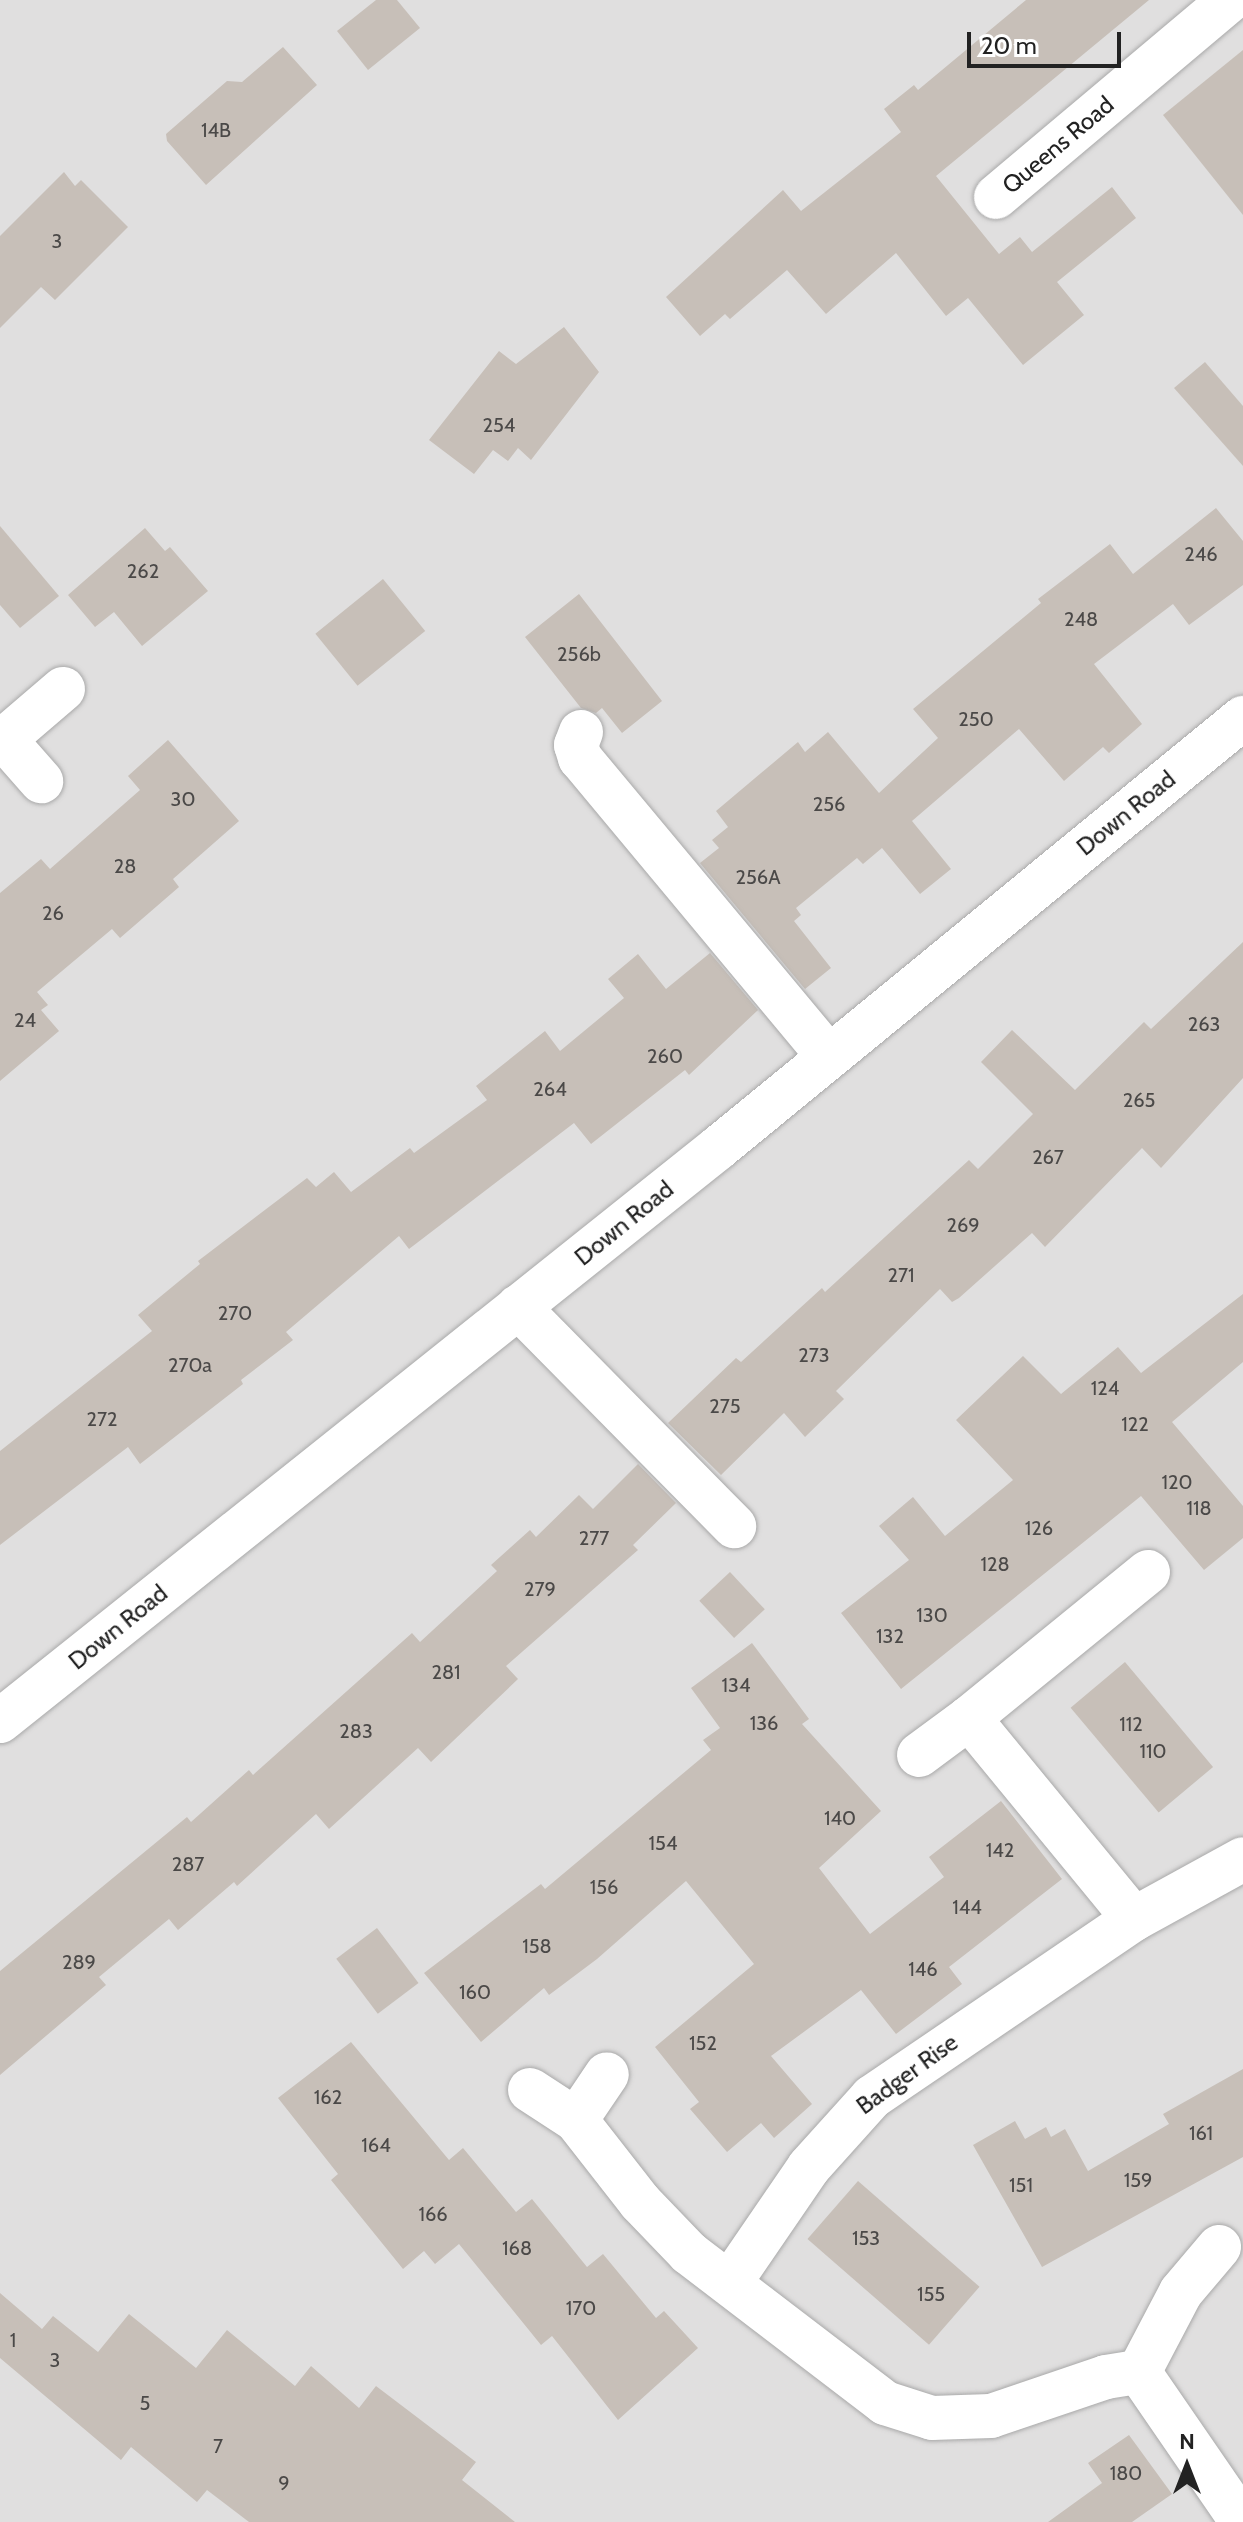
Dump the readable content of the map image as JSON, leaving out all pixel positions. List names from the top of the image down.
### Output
{
  "streets": {
    "street": ["Queens Road", "Down Road", "Badger Rise"]
  },
  "house_numbers": [
    "14B",
    "3",
    "254",
    "246",
    "262",
    "248",
    "256b",
    "250",
    "30",
    "256",
    "28",
    "256A",
    "26",
    "24",
    "263",
    "260",
    "264",
    "265",
    "267",
    "269",
    "271",
    "270",
    "273",
    "270a",
    "124",
    "275",
    "272",
    "122",
    "120",
    "118",
    "126",
    "277",
    "128",
    "279",
    "130",
    "132",
    "281",
    "134",
    "136",
    "112",
    "283",
    "110",
    "140",
    "154",
    "142",
    "287",
    "156",
    "144",
    "158",
    "289",
    "146",
    "160",
    "152",
    "162",
    "161",
    "164",
    "159",
    "151",
    "166",
    "153",
    "168",
    "155",
    "170",
    "1",
    "3",
    "5",
    "7",
    "180",
    "9"
  ],
  "scale_bar": "20 m",
  "north": "top"
}
